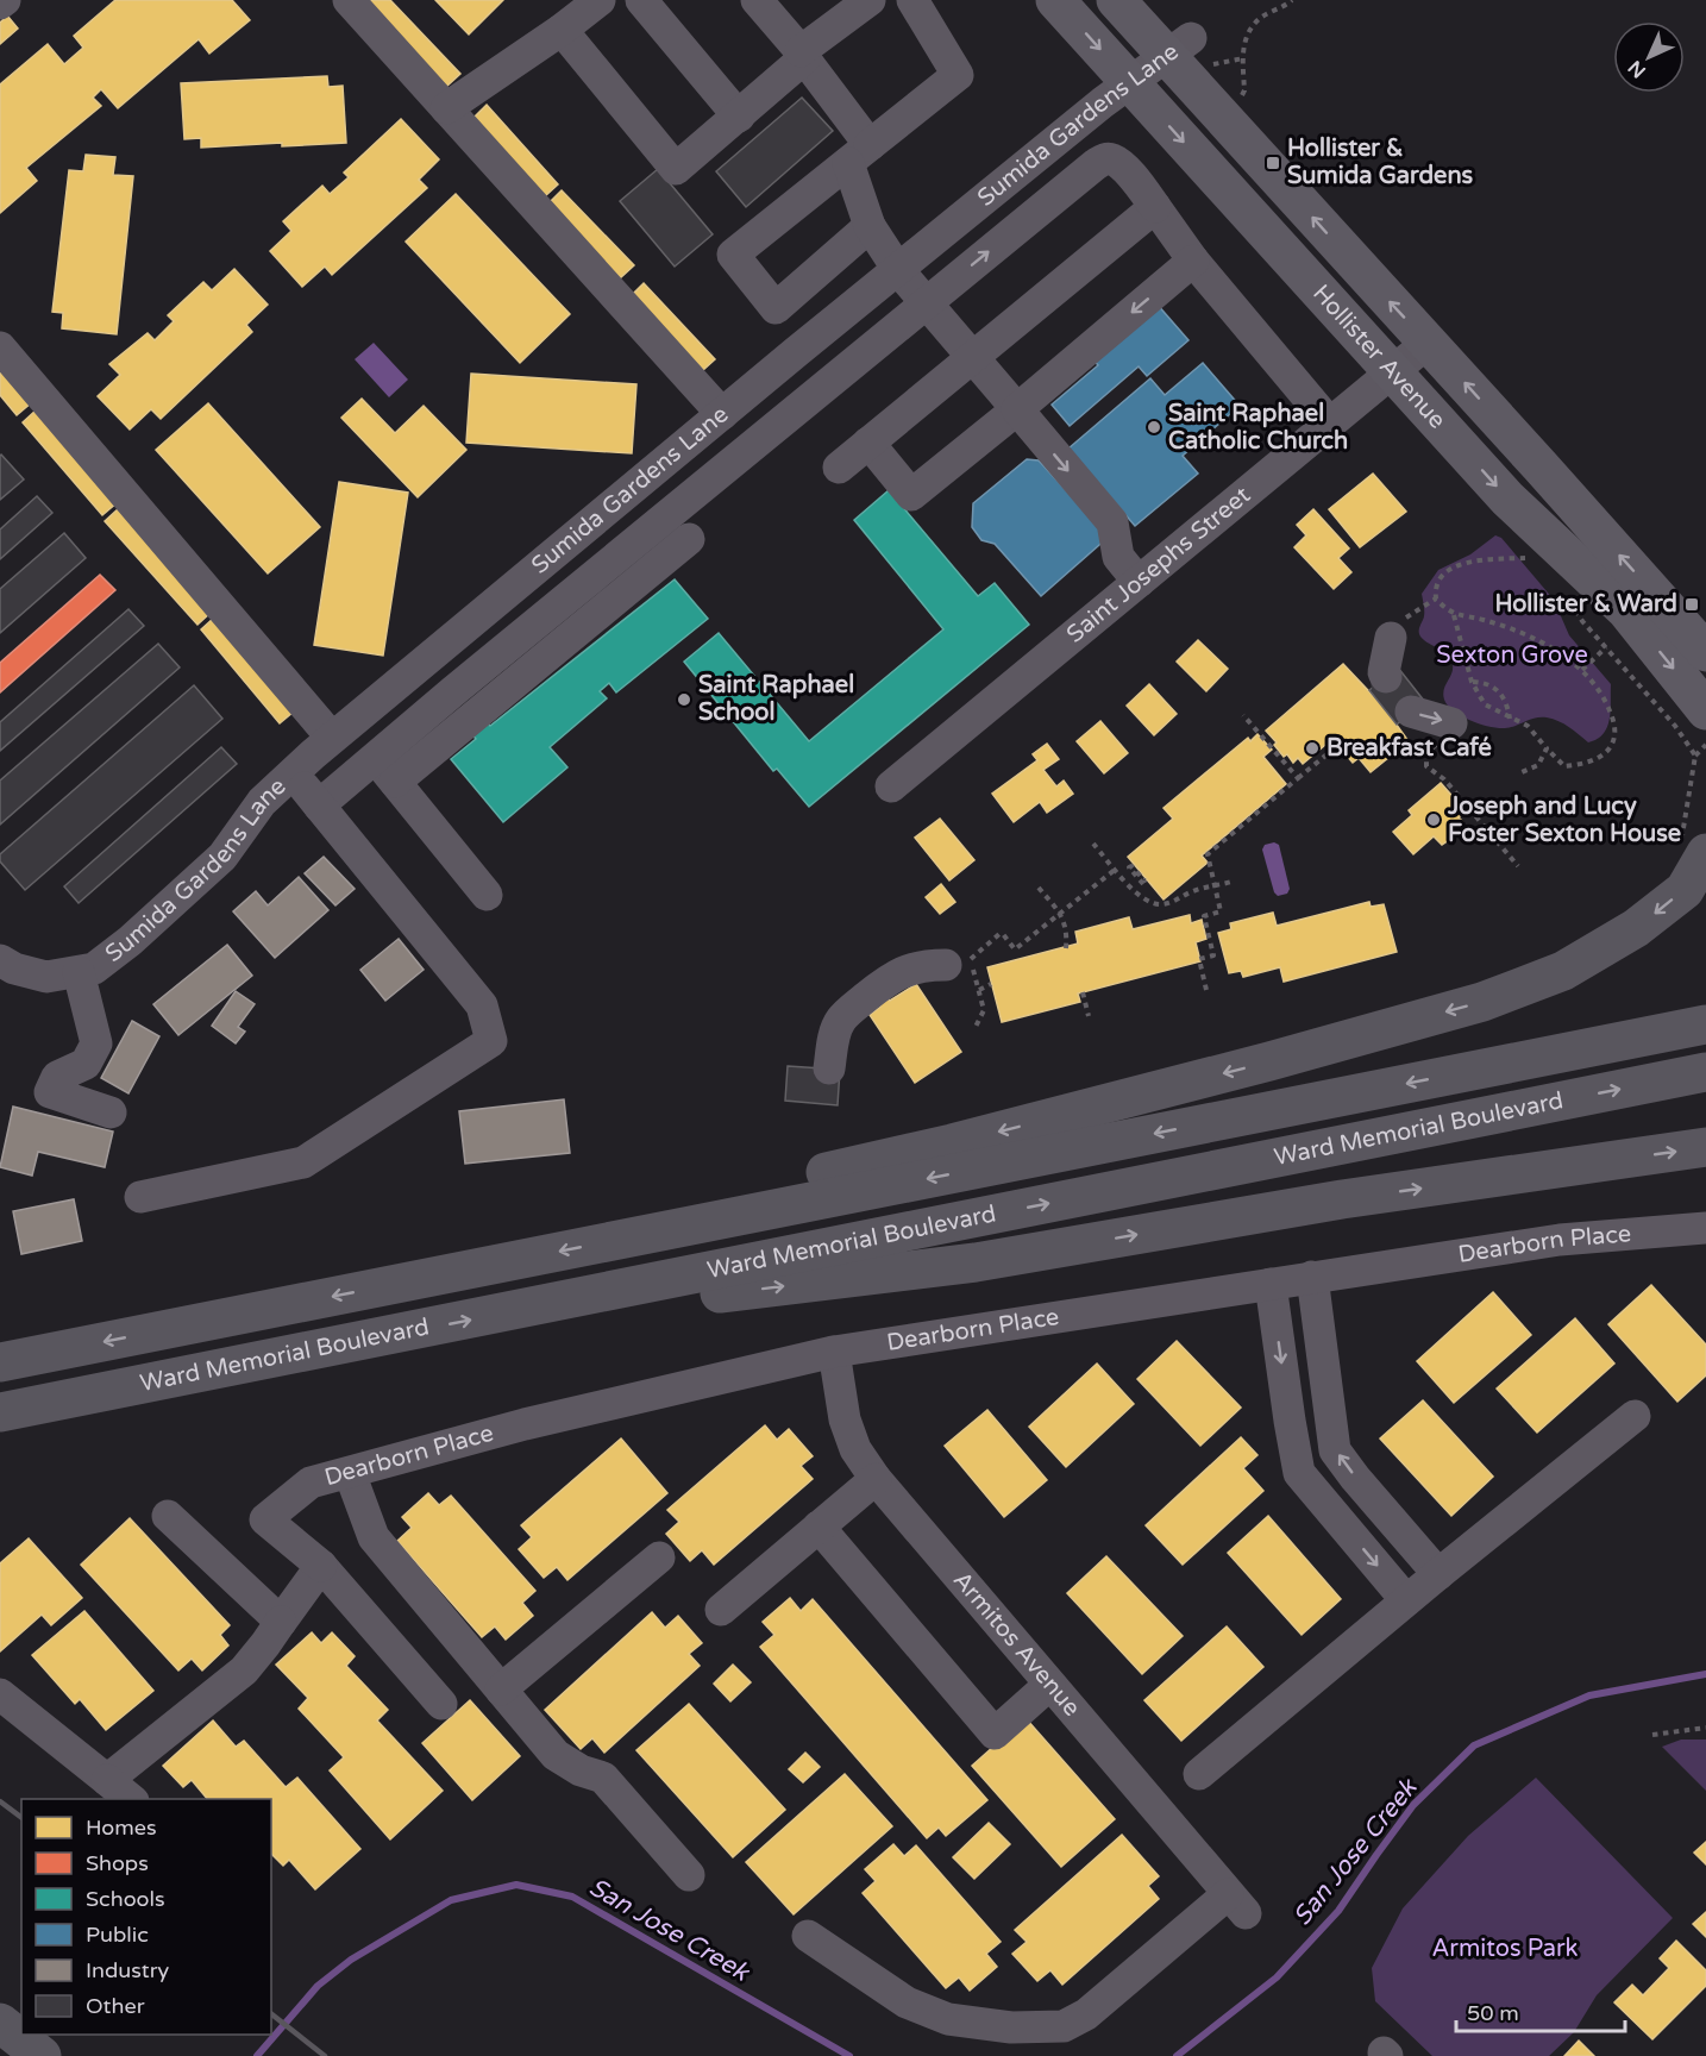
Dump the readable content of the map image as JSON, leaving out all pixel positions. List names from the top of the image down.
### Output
{
  "streets": {
    "highway": ["Ward Memorial Boulevard"],
    "main road": ["Hollister Avenue"],
    "street": [
      "Sumida Gardens Lane",
      "Saint Josephs Street",
      "Dearborn Place",
      "Armitos Avenue"
    ]
  },
  "crossings": [
    ["Sumida Gardens Lane", "Hollister Avenue"],
    ["Hollister Avenue", "Saint Josephs Street"],
    ["Dearborn Place", "Armitos Avenue"]
  ],
  "water": ["San Jose Creek"],
  "parks": ["Sexton Grove", "Armitos Park"],
  "places": {
    "transit": ["Hollister & Sumida Gardens", "Hollister & Ward"],
    "other": [
      "Saint Raphael Catholic Church",
      "Saint Raphael School",
      "Breakfast Café",
      "Joseph and Lucy Foster Sexton House"
    ]
  },
  "legend": [
    "Homes",
    "Shops",
    "Schools",
    "Public",
    "Industry",
    "Other"
  ],
  "scale_bar": "50 m",
  "north": "bottom left"
}
